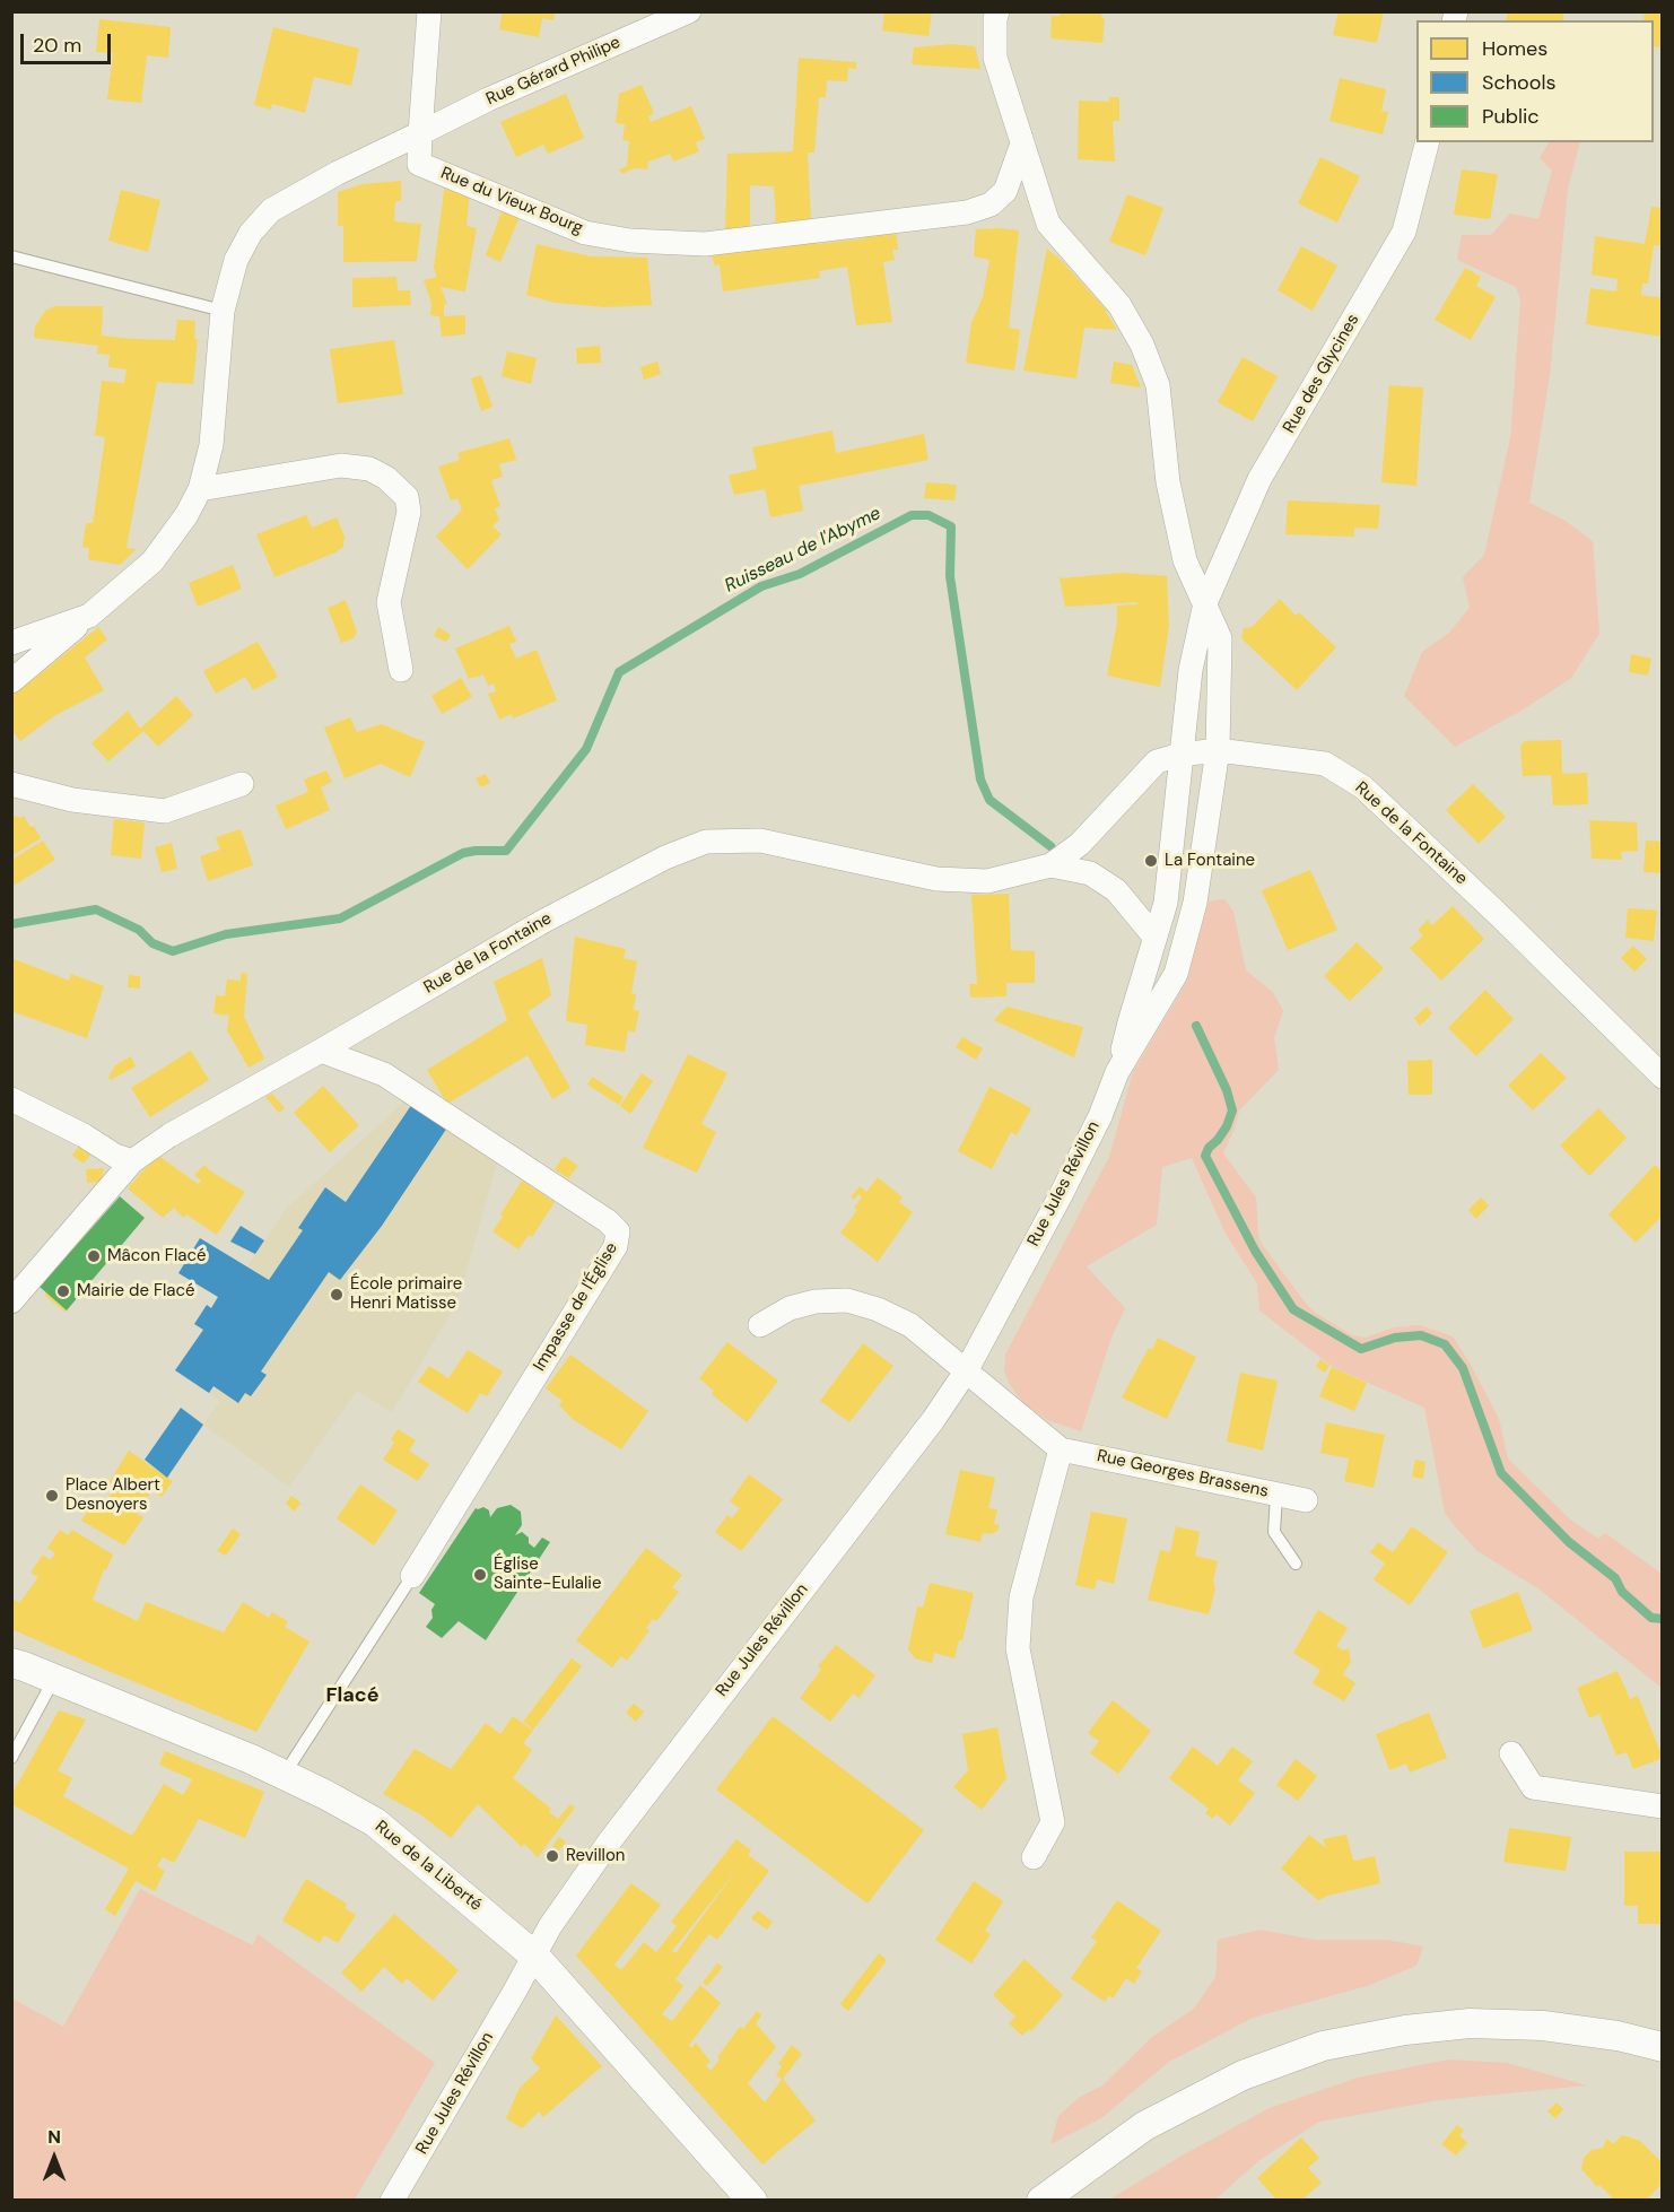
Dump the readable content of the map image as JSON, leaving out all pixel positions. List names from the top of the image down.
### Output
{
  "streets": {
    "street": [
      "Rue Gérard Philipe",
      "Rue du Vieux Bourg",
      "Rue des Glycines",
      "Rue de la Fontaine",
      "Rue Jules Révillon",
      "Impasse de l'Église",
      "Rue Georges Brassens",
      "Rue de la Liberté"
    ]
  },
  "crossings": [
    ["Rue Gérard Philipe", "Rue du Vieux Bourg"],
    ["Rue des Glycines", "Rue Jules Révillon"],
    ["Rue de la Fontaine", "Rue Jules Révillon"],
    ["Rue de la Fontaine", "Impasse de l'Église"],
    ["Rue Jules Révillon", "Rue Georges Brassens"],
    ["Rue Jules Révillon", "Rue de la Liberté"]
  ],
  "districts": ["Flacé"],
  "water": ["Ruisseau de l'Abyme"],
  "places": [
    "La Fontaine",
    "Mâcon Flacé",
    "Mairie de Flacé",
    "École primaire Henri Matisse",
    "Place Albert Desnoyers",
    "Église Sainte-Eulalie",
    "Revillon"
  ],
  "legend": ["Homes", "Schools", "Public"],
  "scale_bar": "20 m",
  "north": "top"
}
